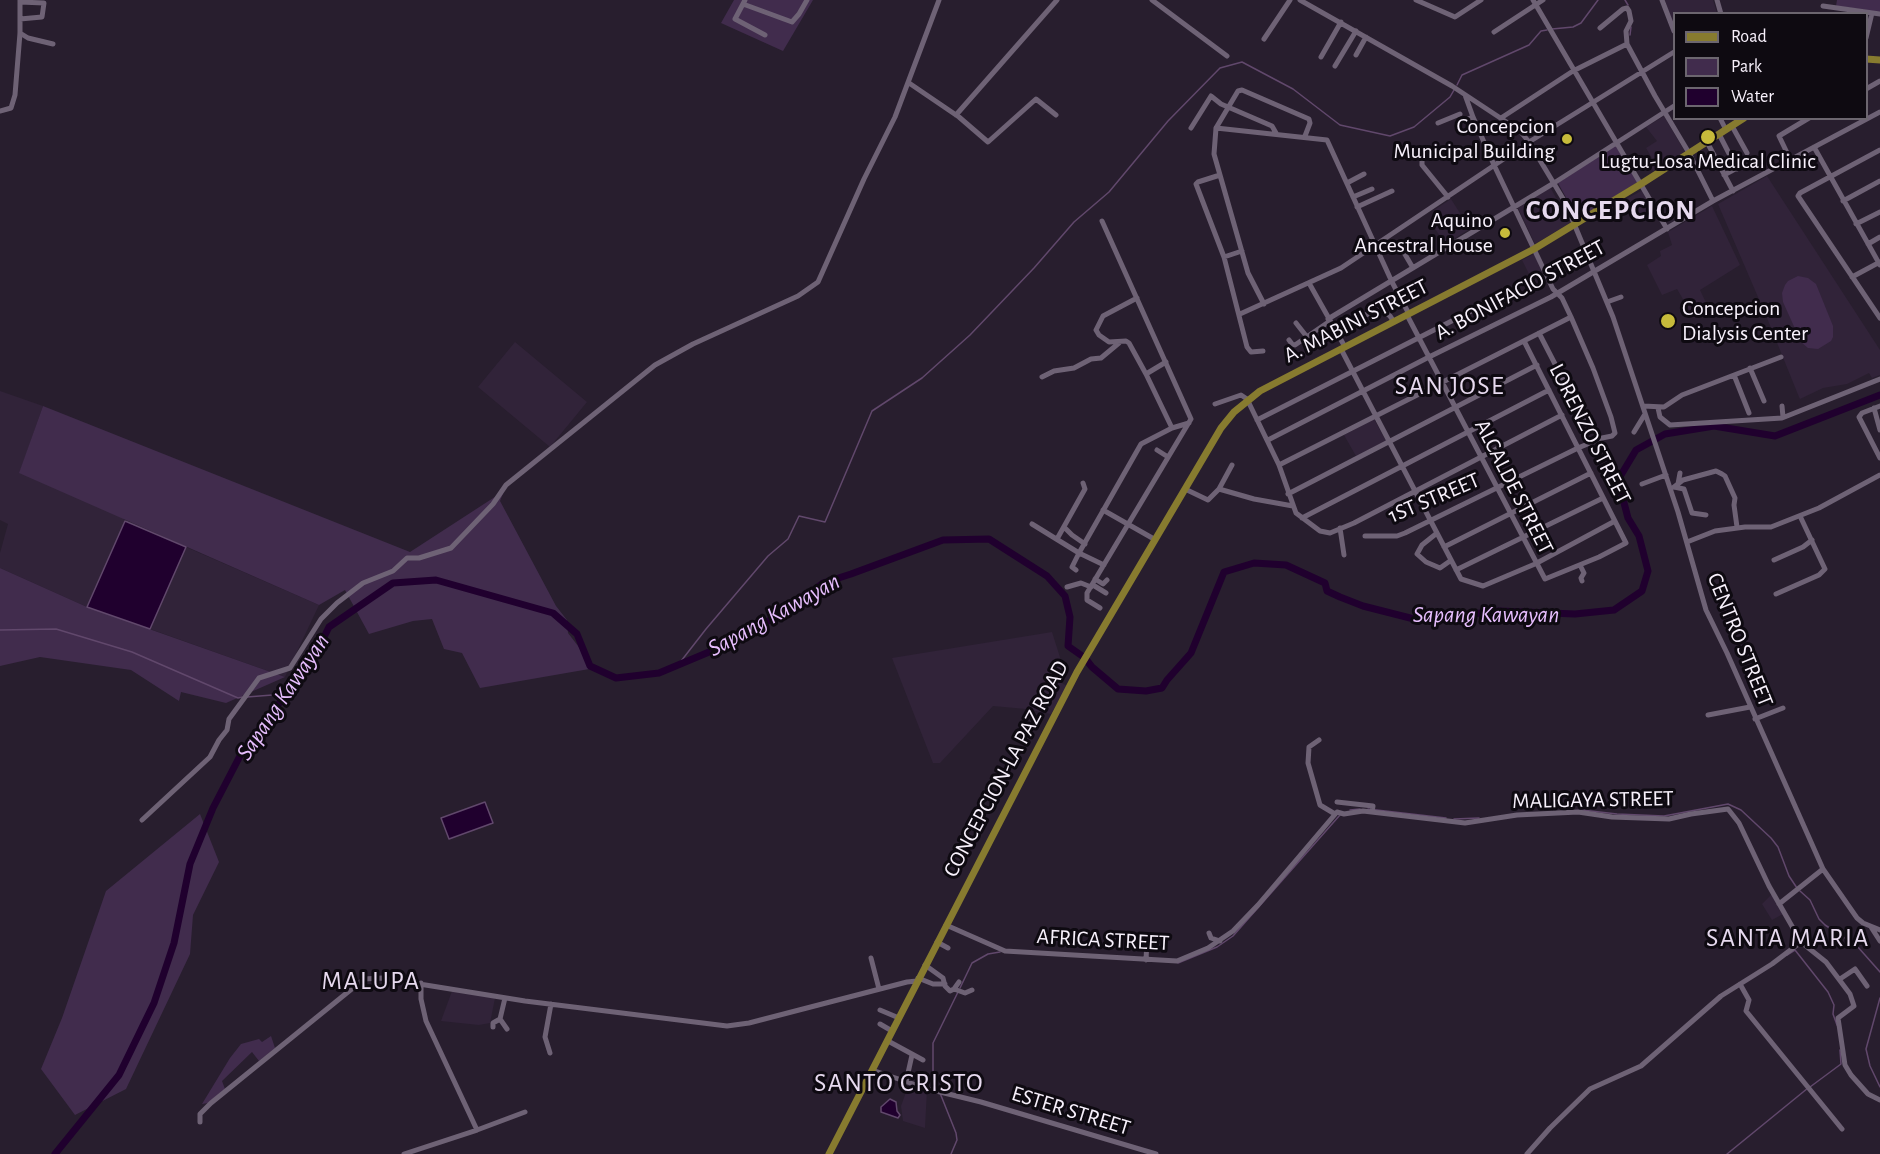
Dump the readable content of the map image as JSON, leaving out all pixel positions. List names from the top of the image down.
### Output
{
  "streets": {
    "main road": ["A. MABINI STREET", "CONCEPCION-LA PAZ ROAD"],
    "street": [
      "A. BONIFACIO STREET",
      "LORENZO STREET",
      "ALCALDE STREET",
      "1ST STREET",
      "CENTRO STREET",
      "MALIGAYA STREET",
      "AFRICA STREET",
      "ESTER STREET"
    ]
  },
  "crossings": [
    ["A. BONIFACIO STREET", "ALCALDE STREET"],
    ["A. BONIFACIO STREET", "CENTRO STREET"],
    ["A. MABINI STREET", "ALCALDE STREET"],
    ["A. MABINI STREET", "CENTRO STREET"],
    ["A. MABINI STREET", "CONCEPCION-LA PAZ ROAD"],
    ["LORENZO STREET", "ALCALDE STREET"],
    ["LORENZO STREET", "1ST STREET"],
    ["ALCALDE STREET", "1ST STREET"],
    ["CONCEPCION-LA PAZ ROAD", "AFRICA STREET"],
    ["CONCEPCION-LA PAZ ROAD", "ESTER STREET"],
    ["MALIGAYA STREET", "AFRICA STREET"]
  ],
  "districts": [
    "CONCEPCION",
    "SAN JOSE",
    "SANTA MARIA",
    "MALUPA",
    "SANTO CRISTO"
  ],
  "water": ["Sapang Kawayan"],
  "places": [
    "Lugtu-Losa Medical Clinic",
    "Concepcion Municipal Building",
    "Aquino Ancestral House",
    "Concepcion Dialysis Center"
  ],
  "legend": ["Road", "Park", "Water"]
}
